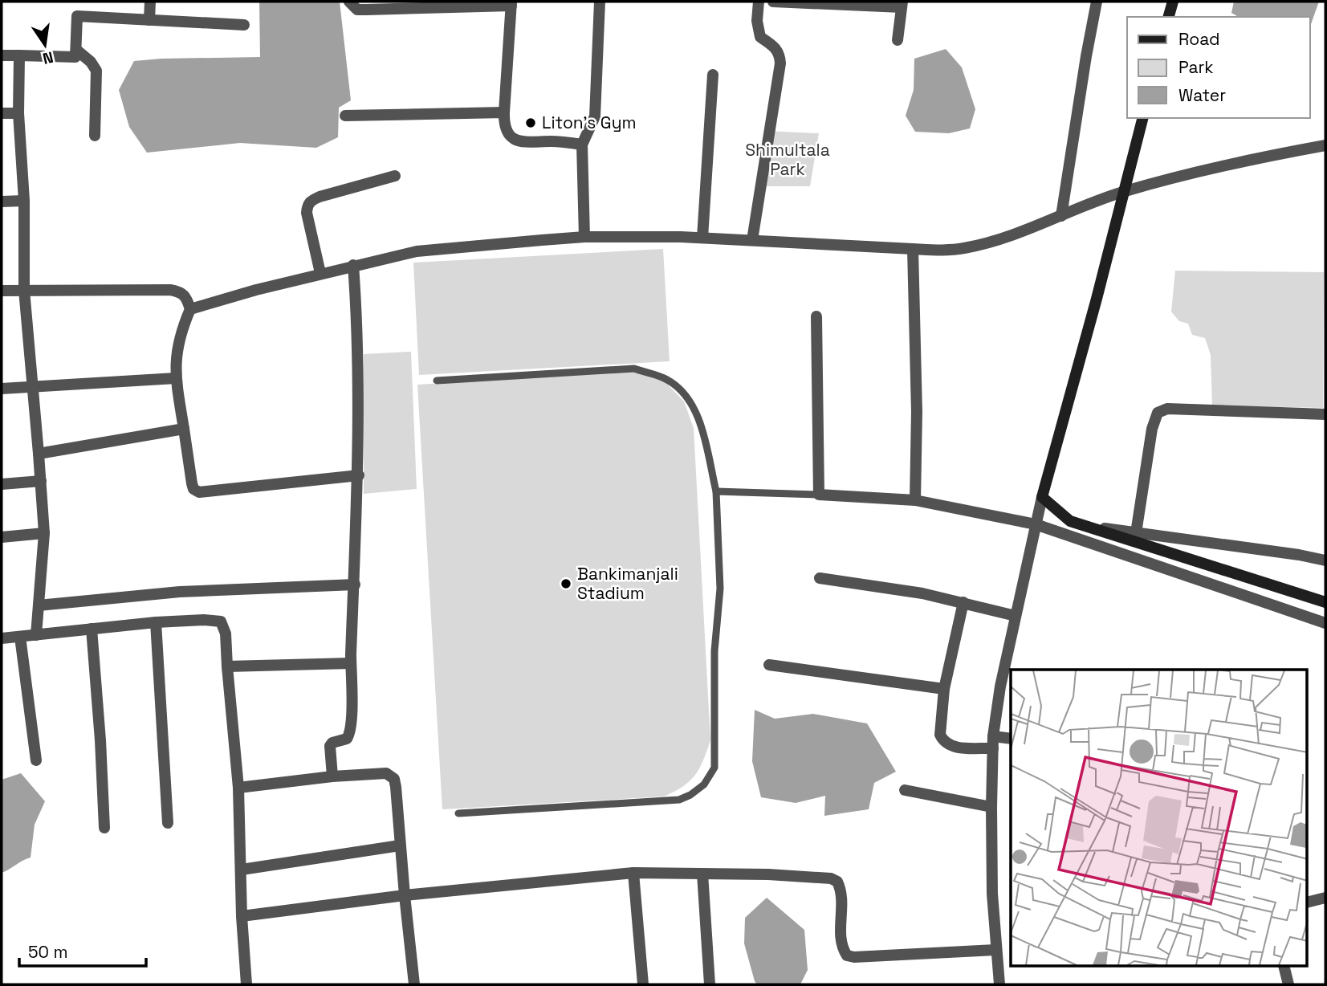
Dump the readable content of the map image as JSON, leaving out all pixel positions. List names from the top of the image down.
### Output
{
  "parks": ["Shimultala Park"],
  "places": ["Liton's Gym", "Bankimanjali Stadium"],
  "legend": ["Road", "Park", "Water"],
  "scale_bar": "50 m",
  "north": "bottom"
}
